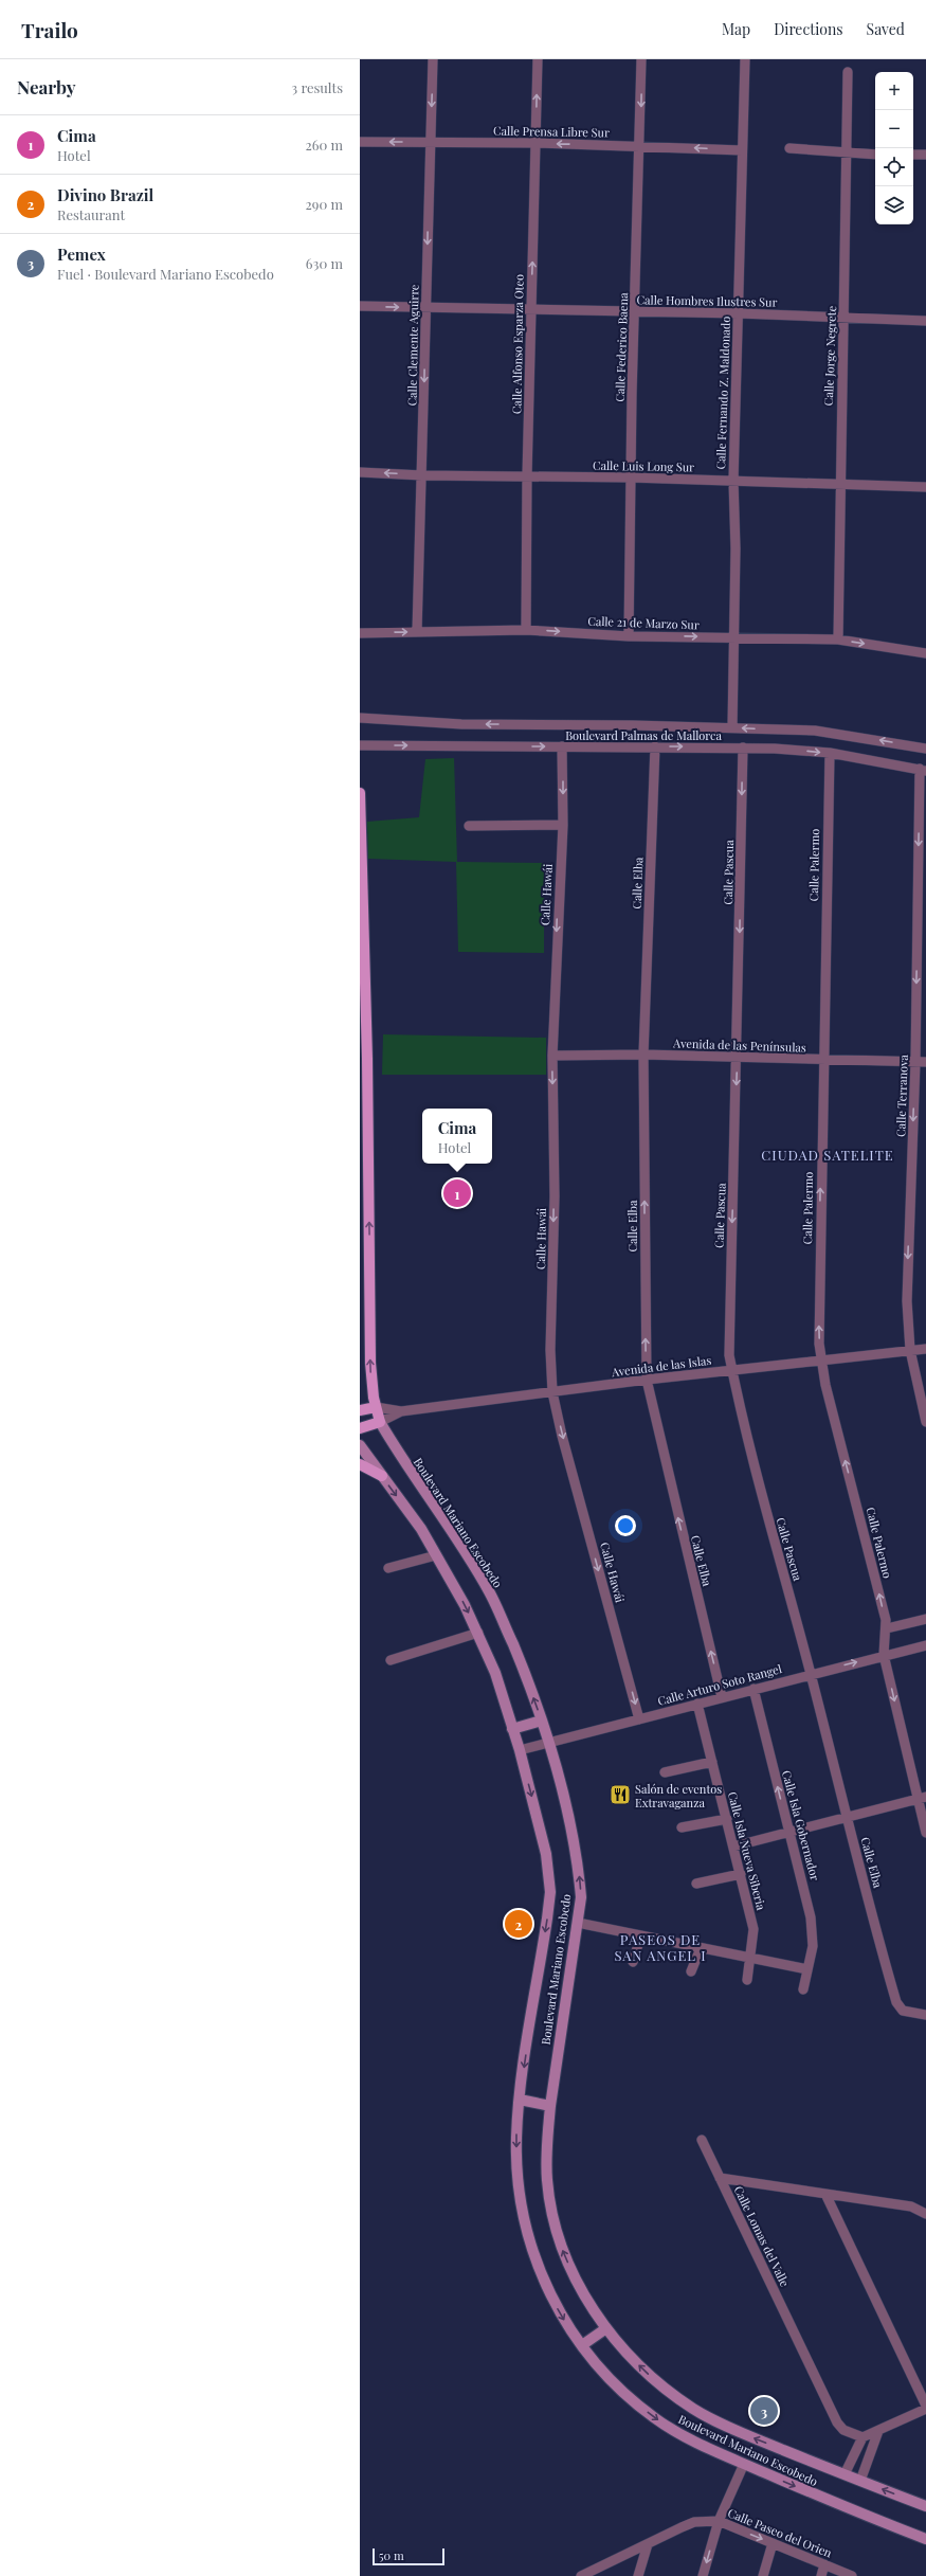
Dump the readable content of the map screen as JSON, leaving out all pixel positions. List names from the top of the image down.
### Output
{
  "streets": {
    "main road": ["Boulevard Mariano Escobedo"],
    "street": [
      "Calle Prensa Libre Sur",
      "Calle Hombres Ilustres Sur",
      "Calle Alfonso Esparza Oteo",
      "Calle Clemente Aguirre",
      "Calle Federico Baena",
      "Calle Jorge Negrete",
      "Calle Fernando Z. Maldonado",
      "Calle Luis Long Sur",
      "Calle 21 de Marzo Sur",
      "Boulevard Palmas de Mallorca",
      "Calle Palermo",
      "Calle Pascua",
      "Calle Elba",
      "Calle Hawái",
      "Avenida de las Penínsulas",
      "Calle Terranova",
      "Avenida de las Islas",
      "Calle Arturo Soto Rangel",
      "Calle Isla Gobernador",
      "Calle Isla Nueva Siberia",
      "Calle Lomas del Valle",
      "Calle Paseo del Orien"
    ]
  },
  "crossings": [
    ["Calle Prensa Libre Sur", "Calle Alfonso Esparza Oteo"],
    ["Calle Prensa Libre Sur", "Calle Clemente Aguirre"],
    ["Calle Prensa Libre Sur", "Calle Federico Baena"],
    ["Calle Prensa Libre Sur", "Calle Fernando Z. Maldonado"],
    ["Calle Hombres Ilustres Sur", "Calle Alfonso Esparza Oteo"],
    ["Calle Hombres Ilustres Sur", "Calle Clemente Aguirre"],
    ["Calle Hombres Ilustres Sur", "Calle Federico Baena"],
    ["Calle Hombres Ilustres Sur", "Calle Jorge Negrete"],
    ["Calle Hombres Ilustres Sur", "Calle Fernando Z. Maldonado"],
    ["Calle Alfonso Esparza Oteo", "Calle Luis Long Sur"],
    ["Calle Alfonso Esparza Oteo", "Calle 21 de Marzo Sur"],
    ["Calle Clemente Aguirre", "Calle Luis Long Sur"],
    ["Calle Clemente Aguirre", "Calle 21 de Marzo Sur"],
    ["Calle Federico Baena", "Calle Luis Long Sur"],
    ["Calle Federico Baena", "Calle 21 de Marzo Sur"],
    ["Calle Jorge Negrete", "Calle Luis Long Sur"],
    ["Calle Jorge Negrete", "Calle 21 de Marzo Sur"],
    ["Calle Fernando Z. Maldonado", "Calle Luis Long Sur"],
    ["Calle Fernando Z. Maldonado", "Calle 21 de Marzo Sur"],
    ["Calle Fernando Z. Maldonado", "Boulevard Palmas de Mallorca"],
    ["Boulevard Palmas de Mallorca", "Calle Palermo"],
    ["Boulevard Palmas de Mallorca", "Calle Pascua"],
    ["Boulevard Palmas de Mallorca", "Calle Elba"],
    ["Boulevard Palmas de Mallorca", "Calle Hawái"],
    ["Boulevard Palmas de Mallorca", "Calle Terranova"],
    ["Calle Palermo", "Avenida de las Penínsulas"],
    ["Calle Palermo", "Avenida de las Islas"],
    ["Calle Palermo", "Calle Arturo Soto Rangel"],
    ["Calle Pascua", "Calle Elba"],
    ["Calle Pascua", "Avenida de las Penínsulas"],
    ["Calle Pascua", "Avenida de las Islas"],
    ["Calle Pascua", "Calle Arturo Soto Rangel"],
    ["Calle Elba", "Avenida de las Penínsulas"],
    ["Calle Elba", "Avenida de las Islas"],
    ["Calle Elba", "Calle Arturo Soto Rangel"],
    ["Calle Hawái", "Avenida de las Penínsulas"],
    ["Calle Hawái", "Avenida de las Islas"],
    ["Calle Hawái", "Calle Arturo Soto Rangel"],
    ["Avenida de las Penínsulas", "Calle Terranova"],
    ["Calle Terranova", "Avenida de las Islas"],
    ["Avenida de las Islas", "Boulevard Mariano Escobedo"],
    ["Boulevard Mariano Escobedo", "Calle Arturo Soto Rangel"],
    ["Calle Arturo Soto Rangel", "Calle Isla Gobernador"],
    ["Calle Arturo Soto Rangel", "Calle Isla Nueva Siberia"]
  ],
  "one_way": [
    "Calle Prensa Libre Sur",
    "Calle Alfonso Esparza Oteo",
    "Calle Clemente Aguirre",
    "Calle 21 de Marzo Sur",
    "Calle Palermo",
    "Calle Pascua",
    "Calle Elba",
    "Calle Hawái",
    "Calle Terranova",
    "Calle Isla Gobernador"
  ],
  "districts": ["CIUDAD SATELITE", "PASEOS DE SAN ANGEL I"],
  "places": {
    "restaurant": ["Salón de eventos Extravaganza"]
  },
  "scale_bar": "50 m",
  "page": {
    "header": "Trailo",
    "nav": ["Map", "Directions", "Saved"],
    "heading": ["Nearby", "3 results"],
    "map_buttons": ["+", "−"],
    "list": [
      {
        "mark": "1",
        "name": "Cima",
        "note": "Hotel",
        "value": "260 m"
      },
      {
        "mark": "2",
        "name": "Divino Brazil",
        "note": "Restaurant",
        "value": "290 m"
      },
      {
        "mark": "3",
        "name": "Pemex",
        "note": "Fuel · Boulevard Mariano Escobedo",
        "value": "630 m"
      }
    ],
    "popup": ["Cima", "Hotel"],
    "pins": ["1", "2", "3"],
    "scale": "50 m"
  }
}
